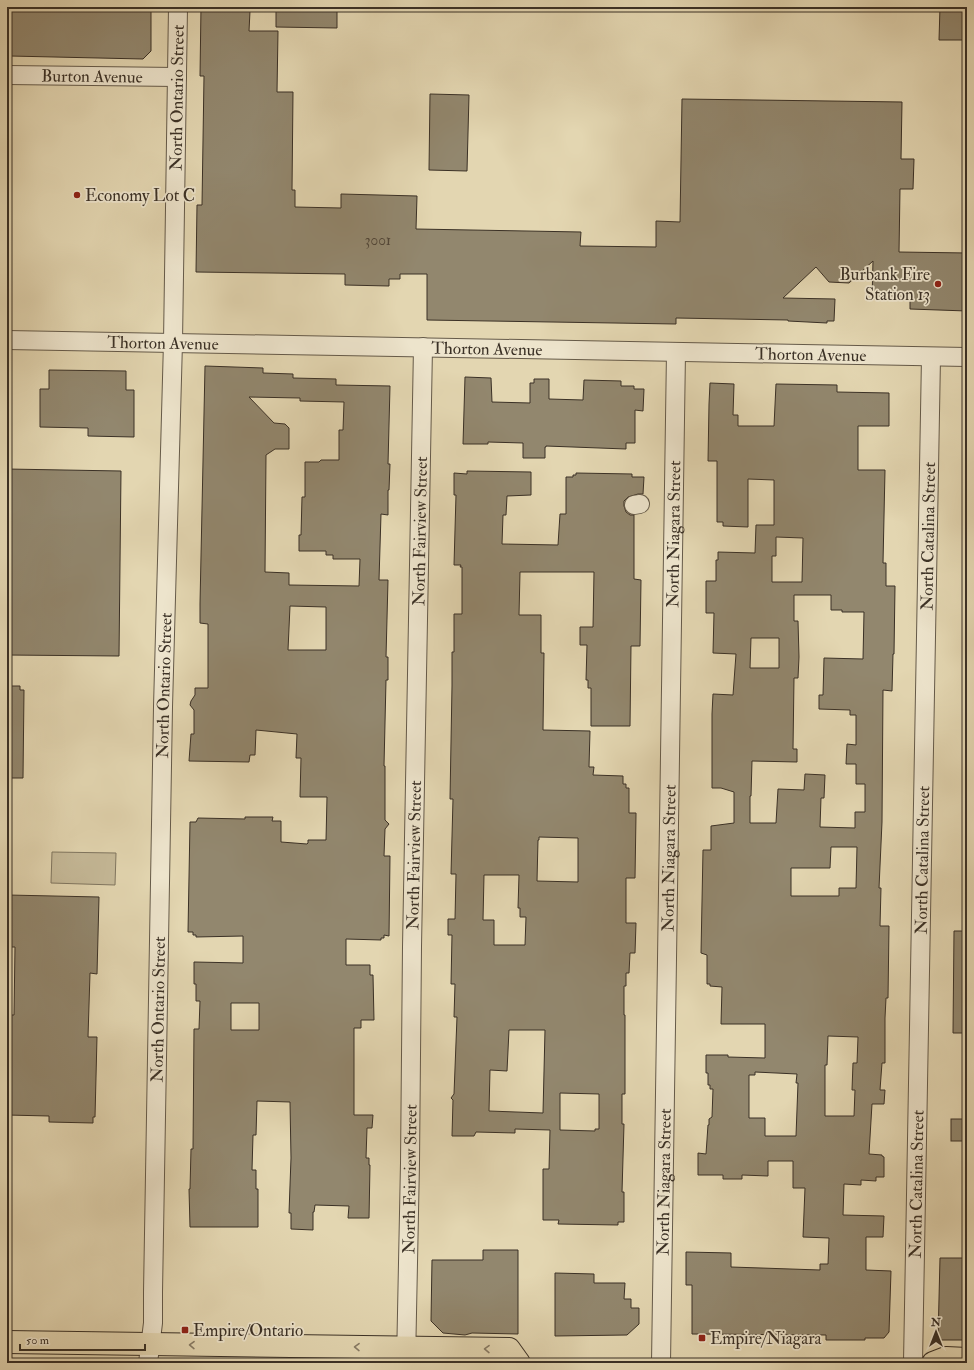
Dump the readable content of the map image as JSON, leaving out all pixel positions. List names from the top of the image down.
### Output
{
  "streets": {
    "street": [
      "Burton Avenue",
      "North Ontario Street",
      "Thorton Avenue",
      "North Fairview Street",
      "North Niagara Street",
      "North Catalina Street"
    ]
  },
  "crossings": [
    ["Burton Avenue", "North Ontario Street"],
    ["North Ontario Street", "Thorton Avenue"],
    ["Thorton Avenue", "North Fairview Street"],
    ["Thorton Avenue", "North Niagara Street"],
    ["Thorton Avenue", "North Catalina Street"]
  ],
  "places": {
    "other": ["Economy Lot C", "Burbank Fire Station 13"],
    "transit": ["Empire/Ontario", "Empire/Niagara"]
  },
  "house_numbers": ["3001"],
  "scale_bar": "50 m",
  "north": "top"
}
